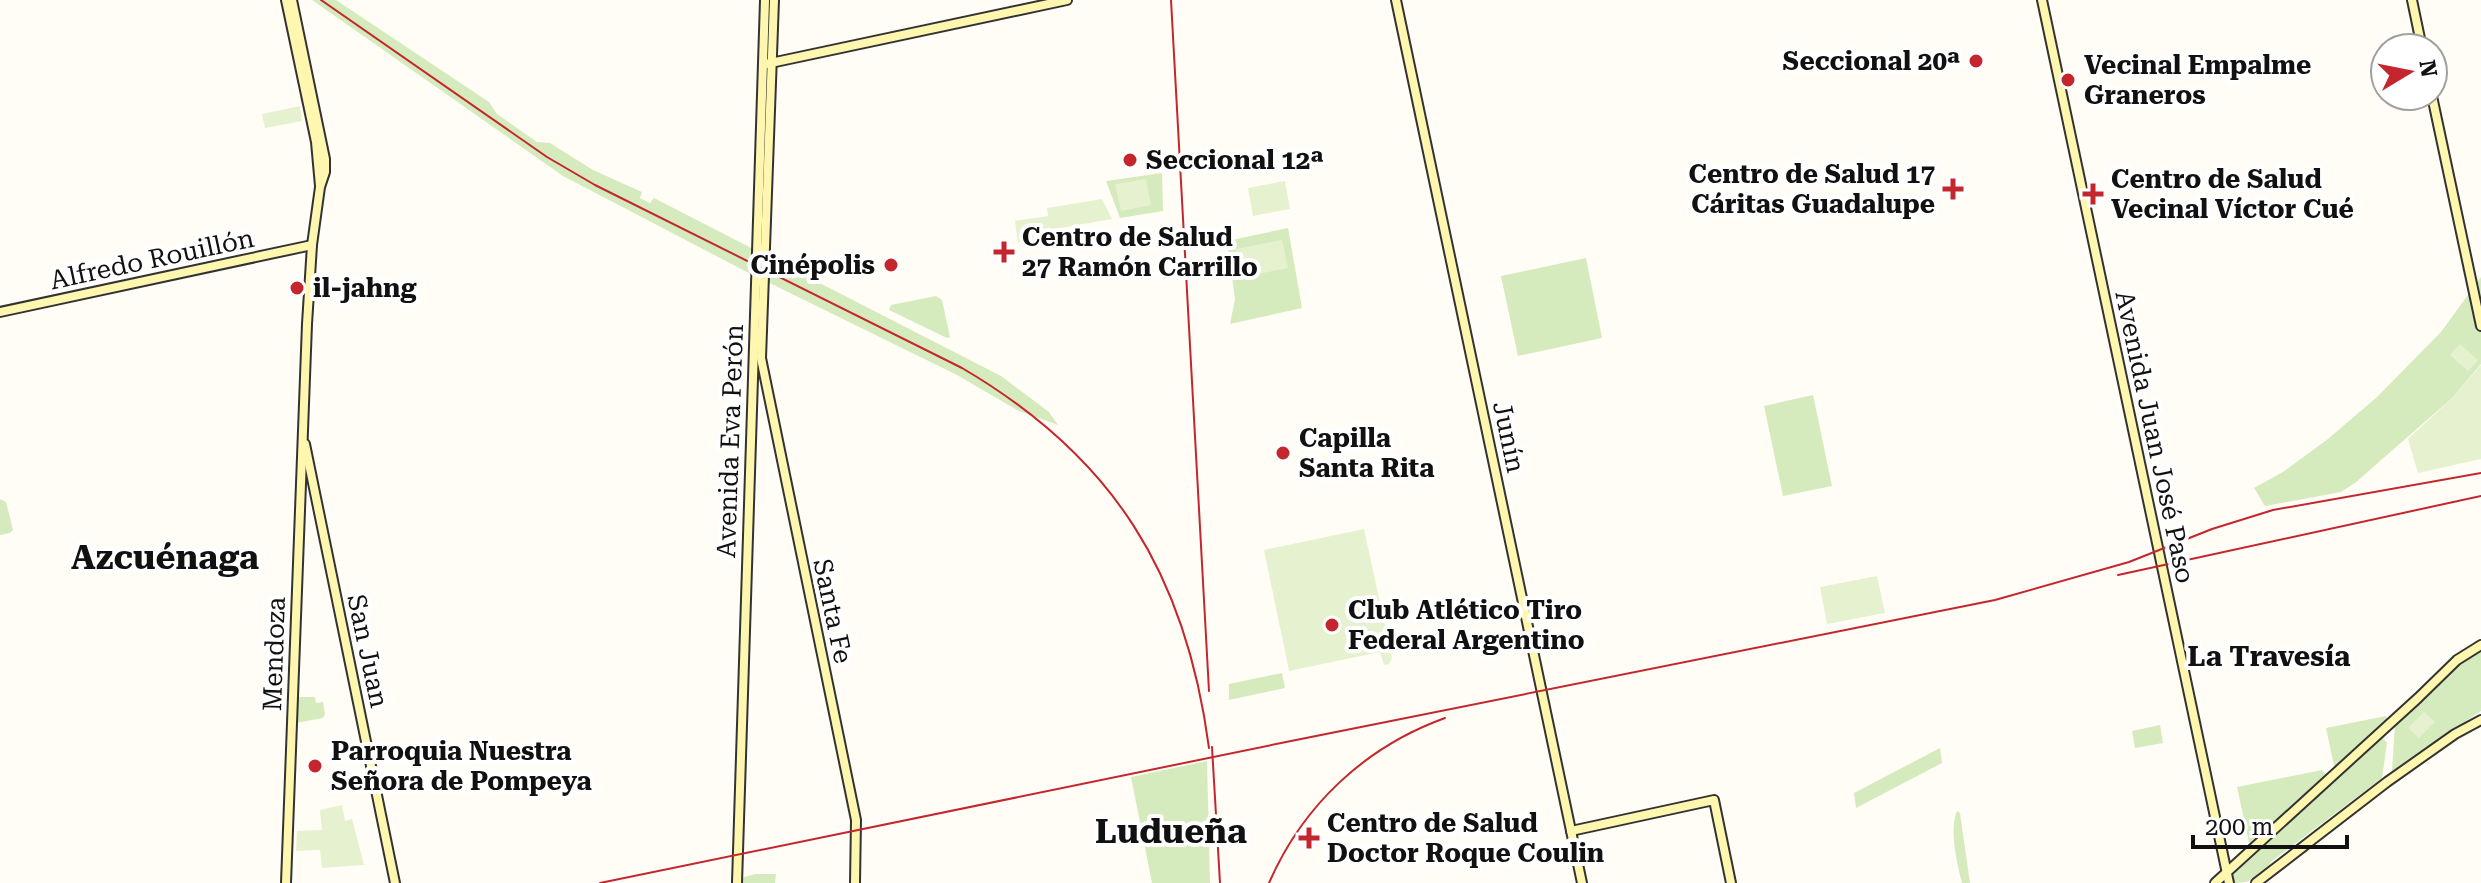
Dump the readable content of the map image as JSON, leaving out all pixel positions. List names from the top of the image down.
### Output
{
  "streets": {
    "main road": [
      "Alfredo Rouillón",
      "Junín",
      "Avenida Juan José Paso",
      "Avenida Eva Perón",
      "Santa Fe",
      "San Juan",
      "Mendoza"
    ]
  },
  "crossings": [
    ["Avenida Eva Perón", "Santa Fe"],
    ["San Juan", "Mendoza"]
  ],
  "districts": ["Azcuénaga", "La Travesía", "Ludueña"],
  "places": {
    "other": [
      "Seccional 20ª",
      "Vecinal Empalme Graneros",
      "Seccional 12ª",
      "Cinépolis",
      "il-jahng",
      "Capilla Santa Rita",
      "Club Atlético Tiro Federal Argentino",
      "Parroquia Nuestra Señora de Pompeya"
    ],
    "health": [
      "Centro de Salud 17 Cáritas Guadalupe",
      "Centro de Salud Vecinal Víctor Cué",
      "Centro de Salud 27 Ramón Carrillo",
      "Centro de Salud Doctor Roque Coulin"
    ]
  },
  "scale_bar": "200 m",
  "north": "right"
}
